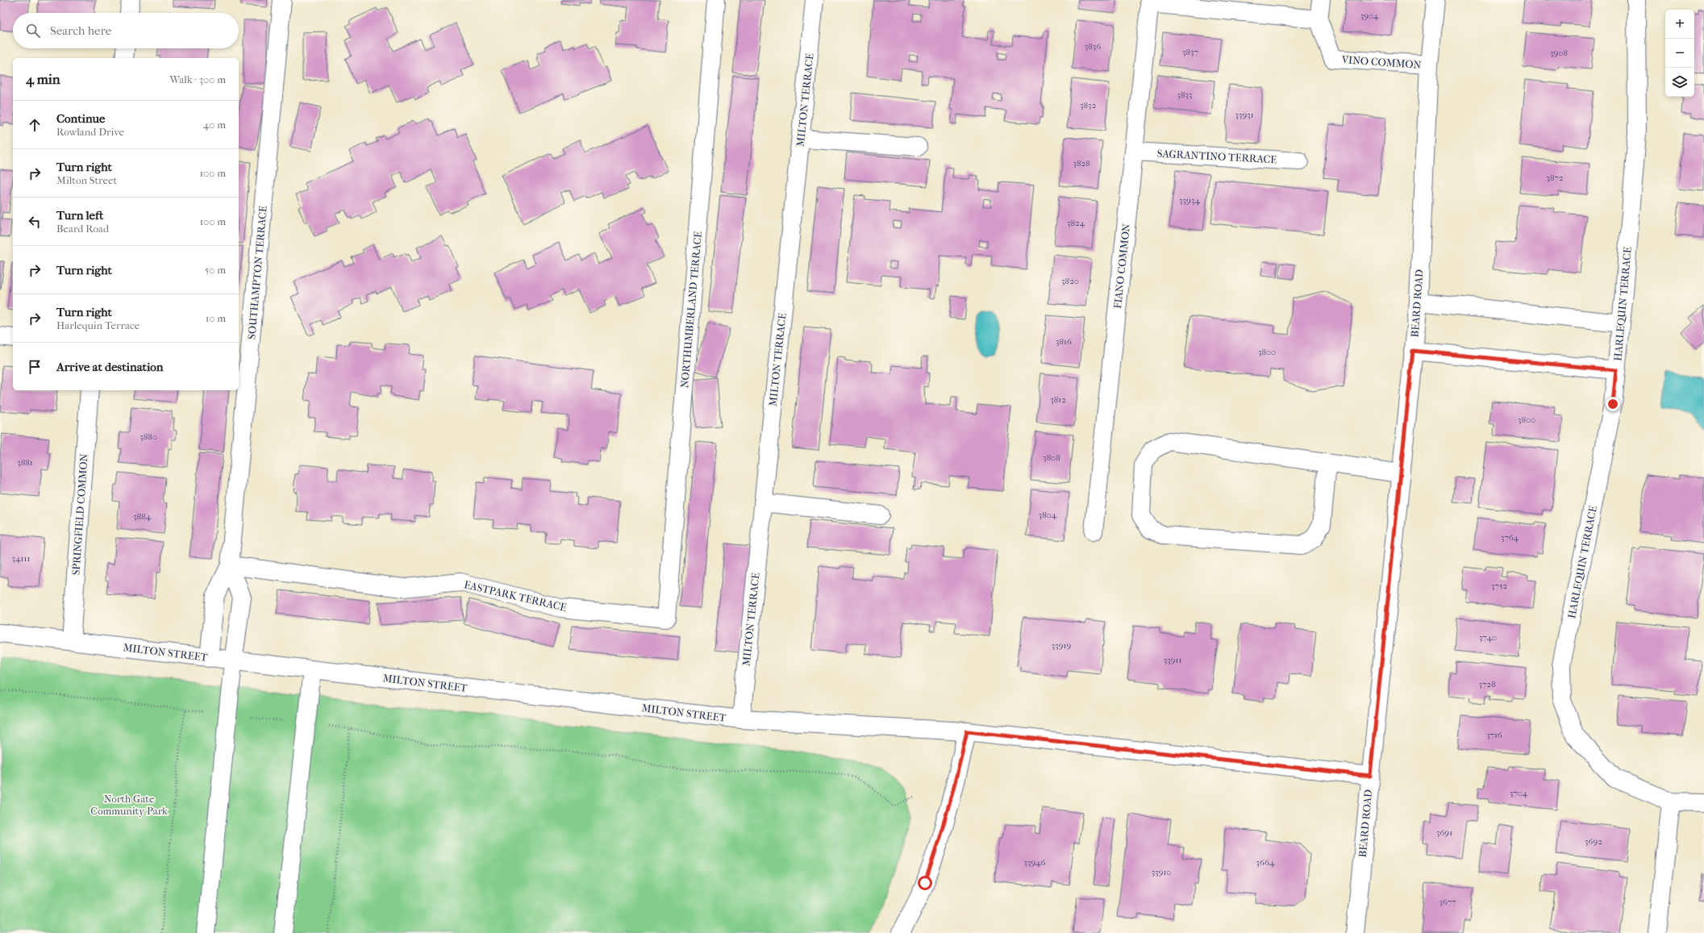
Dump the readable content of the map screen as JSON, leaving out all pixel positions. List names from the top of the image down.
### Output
{
  "streets": {
    "street": [
      "VINO COMMON",
      "MILTON TERRACE",
      "SAGRANTINO TERRACE",
      "FIANO COMMON",
      "SOUTHAMPTON TERRACE",
      "BEARD ROAD",
      "HARLEQUIN TERRACE",
      "NORTHUMBERLAND TERRACE",
      "SPRINGFIELD COMMON",
      "EASTPARK TERRACE",
      "MILTON STREET"
    ]
  },
  "crossings": [
    ["VINO COMMON", "BEARD ROAD"],
    ["MILTON TERRACE", "MILTON STREET"],
    ["SAGRANTINO TERRACE", "FIANO COMMON"],
    ["SOUTHAMPTON TERRACE", "EASTPARK TERRACE"],
    ["SOUTHAMPTON TERRACE", "MILTON STREET"],
    ["BEARD ROAD", "MILTON STREET"],
    ["NORTHUMBERLAND TERRACE", "EASTPARK TERRACE"],
    ["SPRINGFIELD COMMON", "MILTON STREET"]
  ],
  "parks": ["North Gate Community Park"],
  "house_numbers": [
    "3904",
    "3836",
    "3837",
    "3908",
    "3833",
    "3832",
    "33931",
    "3828",
    "3872",
    "33934",
    "3824",
    "3820",
    "3816",
    "3800",
    "3812",
    "3800",
    "3880",
    "3808",
    "3881",
    "3804",
    "3884",
    "3764",
    "34111",
    "3752",
    "3740",
    "33919",
    "33911",
    "3728",
    "3716",
    "3704",
    "3691",
    "3692",
    "33946",
    "3664",
    "33910",
    "3677"
  ],
  "page": {
    "map_buttons": ["+", "−"],
    "search": "Search here",
    "heading": ["4 min", "Walk · 300 m"],
    "list": [
      ["Continue", "Rowland Drive", "40 m"],
      ["Turn right", "Milton Street", "100 m"],
      ["Turn left", "Beard Road", "100 m"],
      ["Turn right", "50 m"],
      ["Turn right", "Harlequin Terrace", "10 m"],
      "Arrive at destination"
    ]
  }
}
